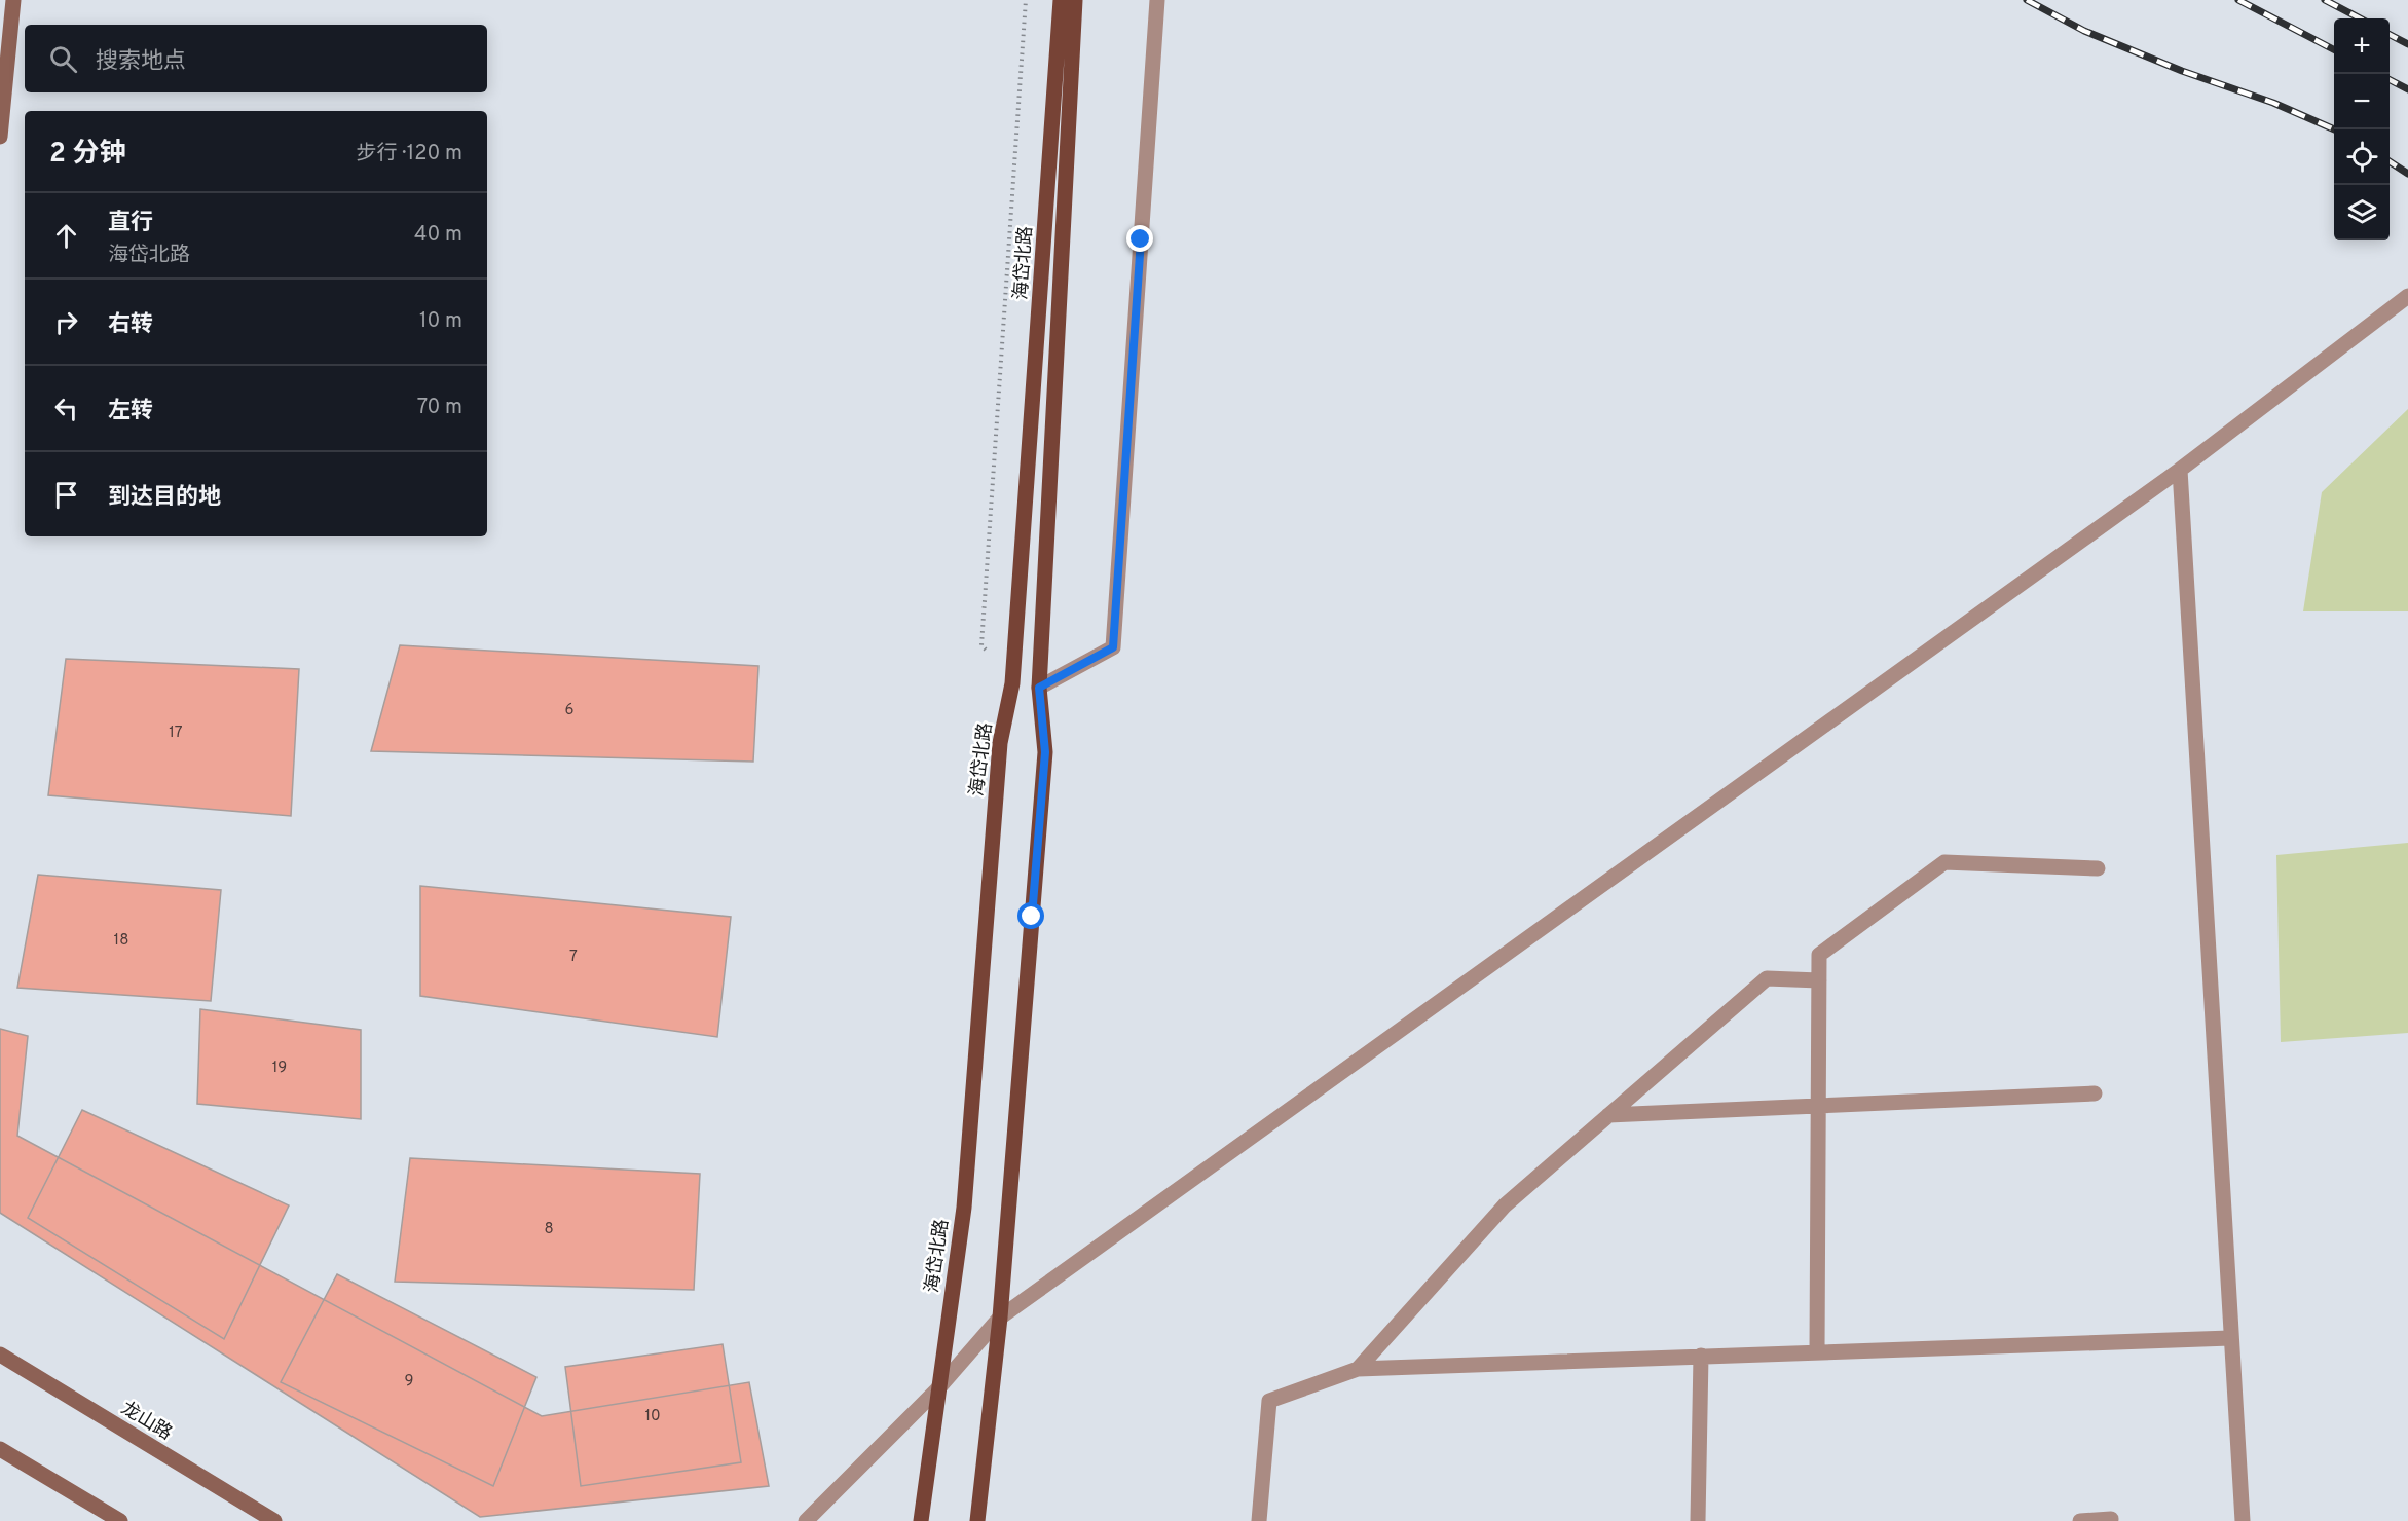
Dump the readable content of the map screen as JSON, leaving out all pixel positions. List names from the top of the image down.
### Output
{
  "streets": {
    "main road": ["海岱北路"],
    "street": ["龙山路"]
  },
  "house_numbers": [
    "6",
    "17",
    "18",
    "7",
    "19",
    "8",
    "9",
    "10"
  ],
  "page": {
    "map_buttons": ["+", "−"],
    "search": "搜索地点",
    "heading": ["2 分钟", "步行 · 120 m"],
    "list": [
      ["直行", "海岱北路", "40 m"],
      ["右转", "10 m"],
      ["左转", "70 m"],
      "到达目的地"
    ]
  }
}
